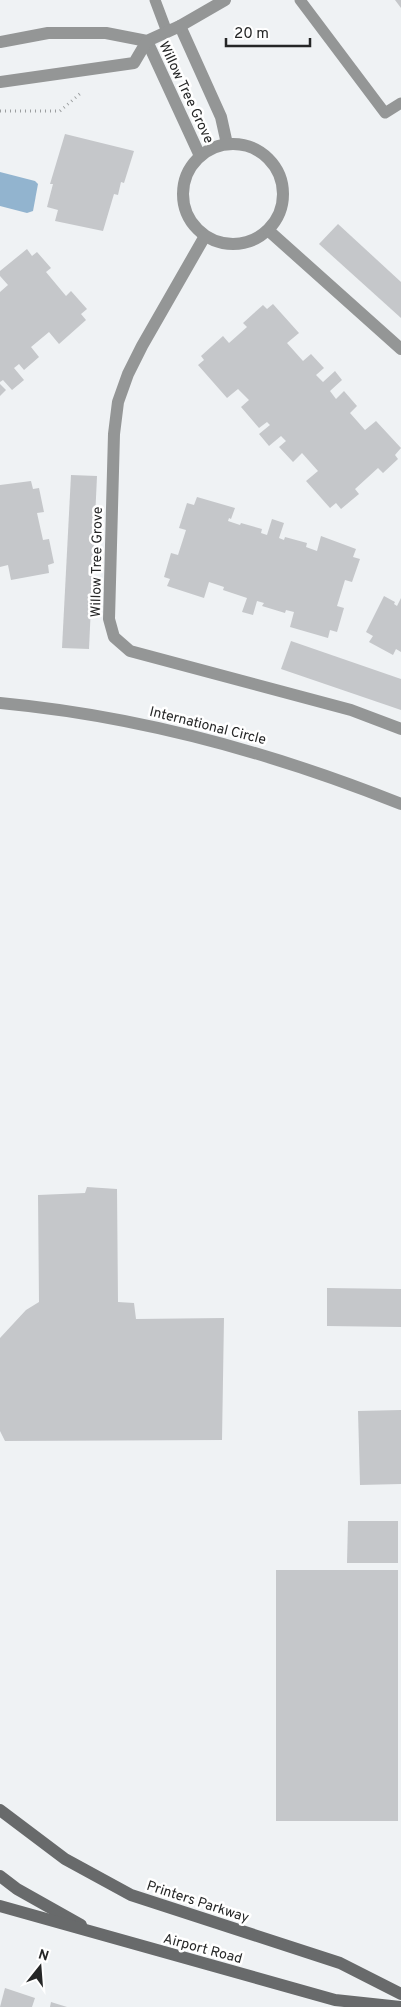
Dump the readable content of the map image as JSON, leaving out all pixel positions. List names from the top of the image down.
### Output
{
  "streets": {
    "main road": ["Printers Parkway", "Airport Road"],
    "street": ["Willow Tree Grove", "International Circle"]
  },
  "scale_bar": "20 m",
  "north": "top"
}
